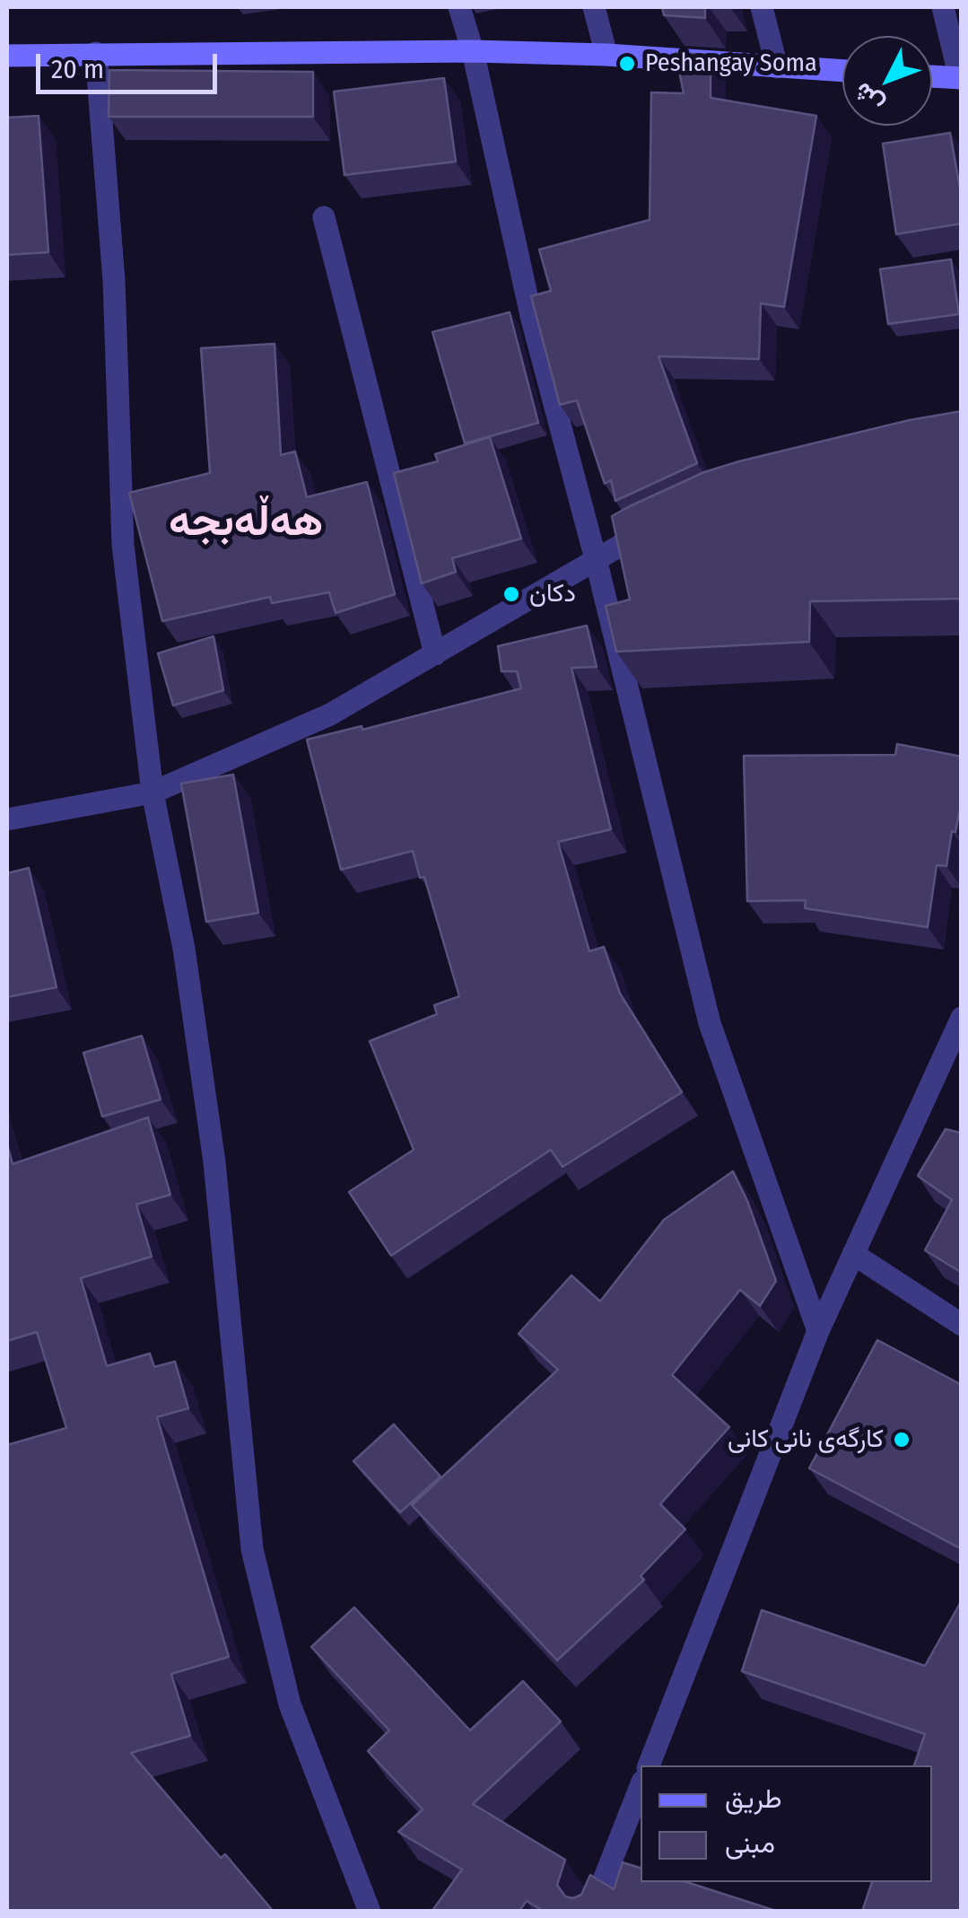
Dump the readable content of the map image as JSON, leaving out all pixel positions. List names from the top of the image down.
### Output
{
  "districts": ["ھەڵەبجە"],
  "places": ["Peshangay Soma", "دكان", "کارگەی نانی کانی"],
  "legend": ["طريق", "مبنى"],
  "scale_bar": "20 m",
  "north": "bottom left"
}
